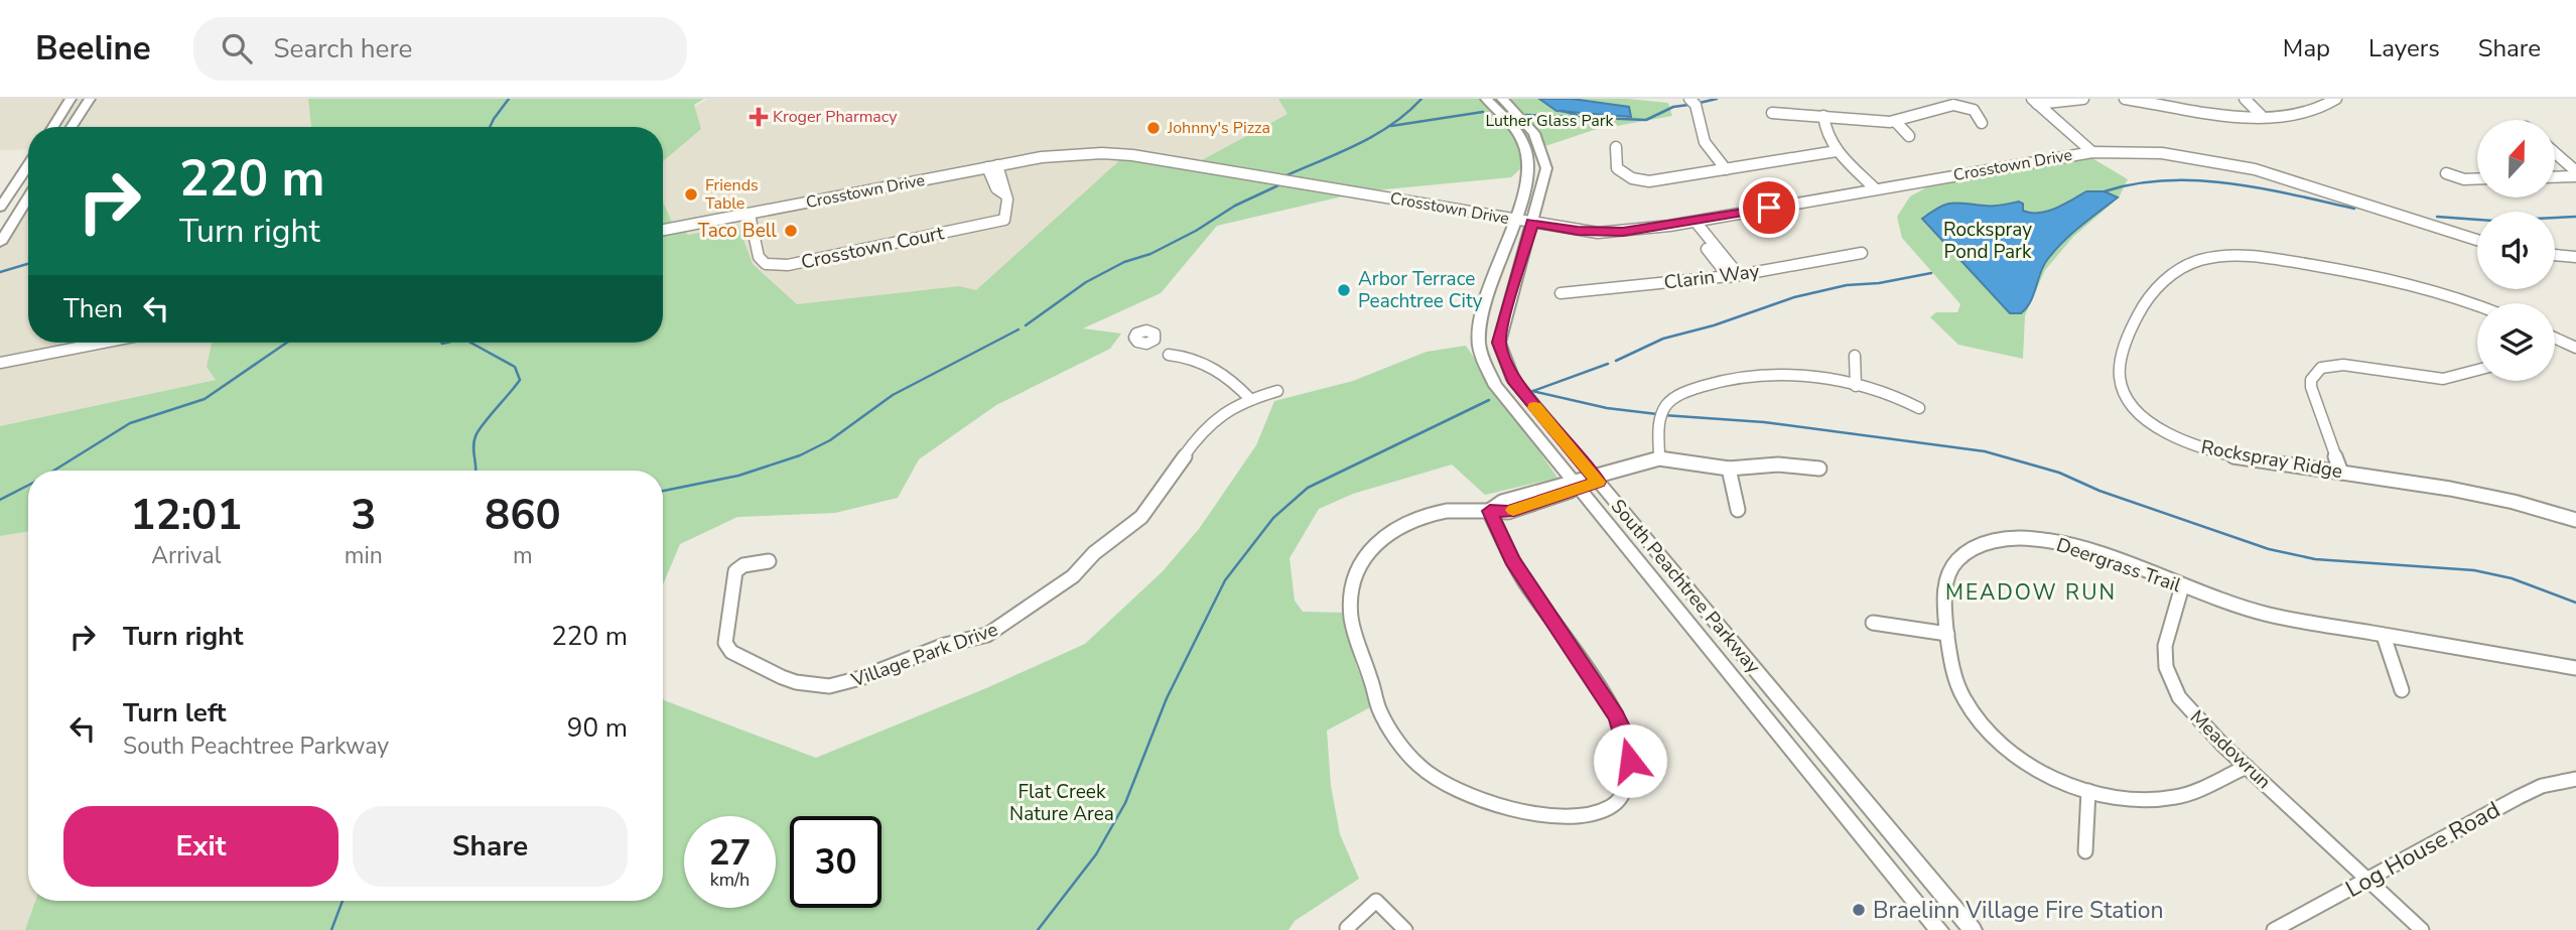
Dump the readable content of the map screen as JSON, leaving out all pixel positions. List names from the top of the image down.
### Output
{
  "streets": {
    "main road": ["South Peachtree Parkway"],
    "street": [
      "Crosstown Drive",
      "Crosstown Court",
      "Clarin Way",
      "Rockspray Ridge",
      "Deergrass Trail",
      "Village Park Drive",
      "Meadowrun",
      "Log House Road"
    ]
  },
  "crossings": [
    ["Crosstown Drive", "Crosstown Court"],
    ["Crosstown Drive", "South Peachtree Parkway"],
    ["Deergrass Trail", "Meadowrun"],
    ["Meadowrun", "Log House Road"]
  ],
  "districts": ["MEADOW RUN"],
  "parks": ["Luther Glass Park", "Rockspray Pond Park", "Flat Creek Nature Area"],
  "places": {
    "health": ["Kroger Pharmacy"],
    "other": [
      "Johnny's Pizza",
      "Friends Table",
      "Taco Bell",
      "Arbor Terrace Peachtree City",
      "Braelinn Village Fire Station"
    ]
  },
  "north": "top",
  "page": {
    "header": "Beeline",
    "search": "Search here",
    "nav": ["Map", "Layers", "Share"],
    "turn": ["220 m", "Turn right"],
    "then": "Then",
    "eta": [
      "12:01",
      "Arrival",
      "3",
      "min",
      "860",
      "m"
    ],
    "list": [
      {
        "name": "Turn right",
        "value": "220 m"
      },
      {
        "name": "Turn left",
        "note": "South Peachtree Parkway",
        "value": "90 m"
      }
    ],
    "buttons": ["Exit", "Share"],
    "speed": "27 km/h",
    "limit": "30"
  }
}
